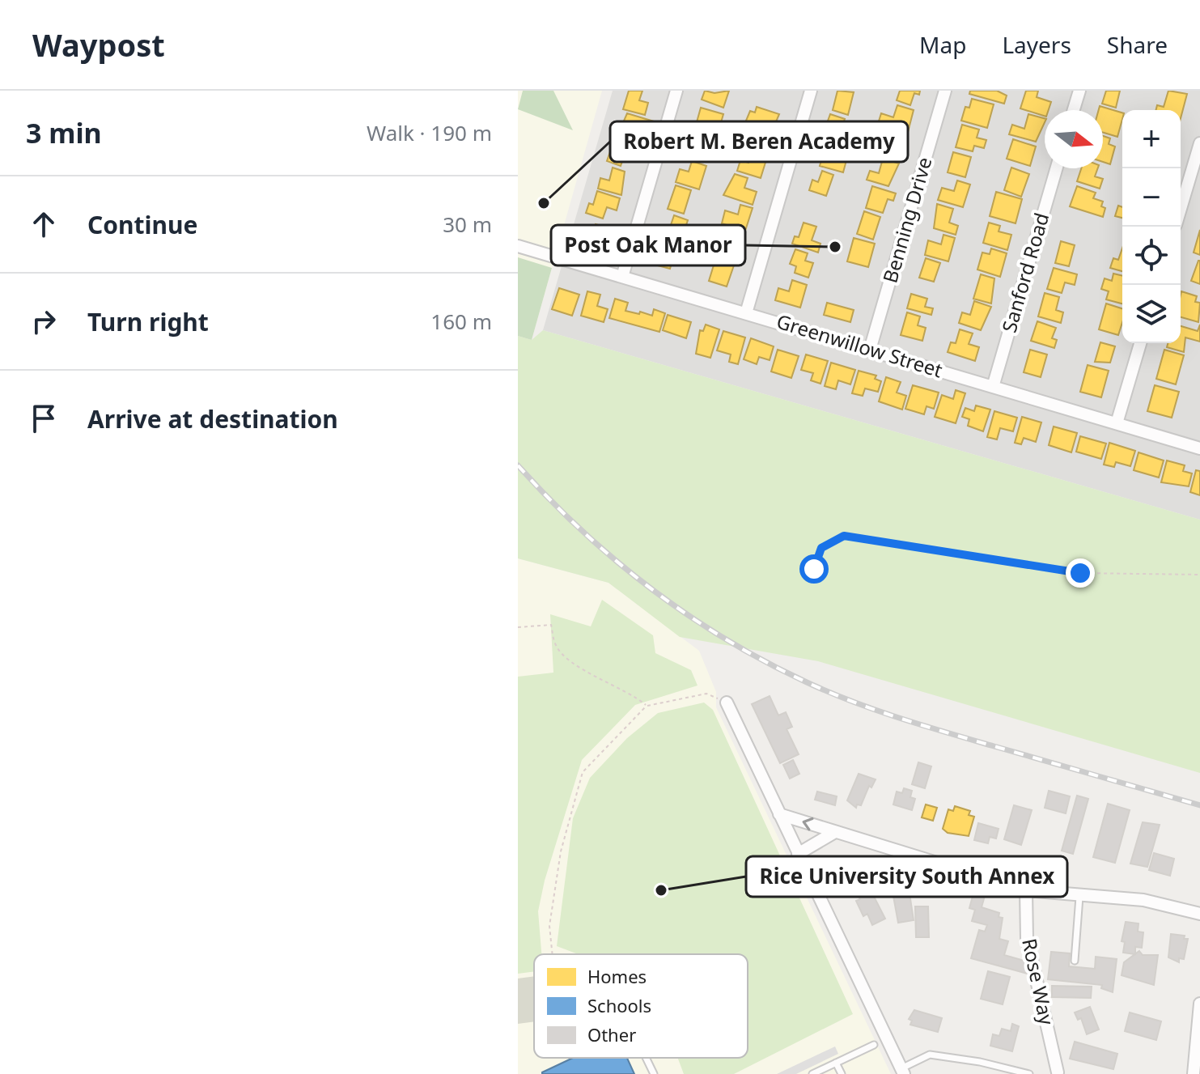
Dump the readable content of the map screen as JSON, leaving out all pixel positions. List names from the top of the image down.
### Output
{
  "streets": {
    "street": [
      "Benning Drive",
      "Sanford Road",
      "Greenwillow Street",
      "Rose Way"
    ]
  },
  "crossings": [
    ["Benning Drive", "Greenwillow Street"],
    ["Sanford Road", "Greenwillow Street"]
  ],
  "places": ["Robert M. Beren Academy", "Post Oak Manor", "Rice University South Annex"],
  "legend": ["Homes", "Schools", "Other"],
  "north": "right",
  "page": {
    "header": "Waypost",
    "nav": ["Map", "Layers", "Share"],
    "heading": ["3 min", "Walk · 190 m"],
    "map_buttons": ["+", "−"],
    "list": [
      ["Continue", "30 m"],
      ["Turn right", "160 m"],
      "Arrive at destination"
    ]
  }
}
